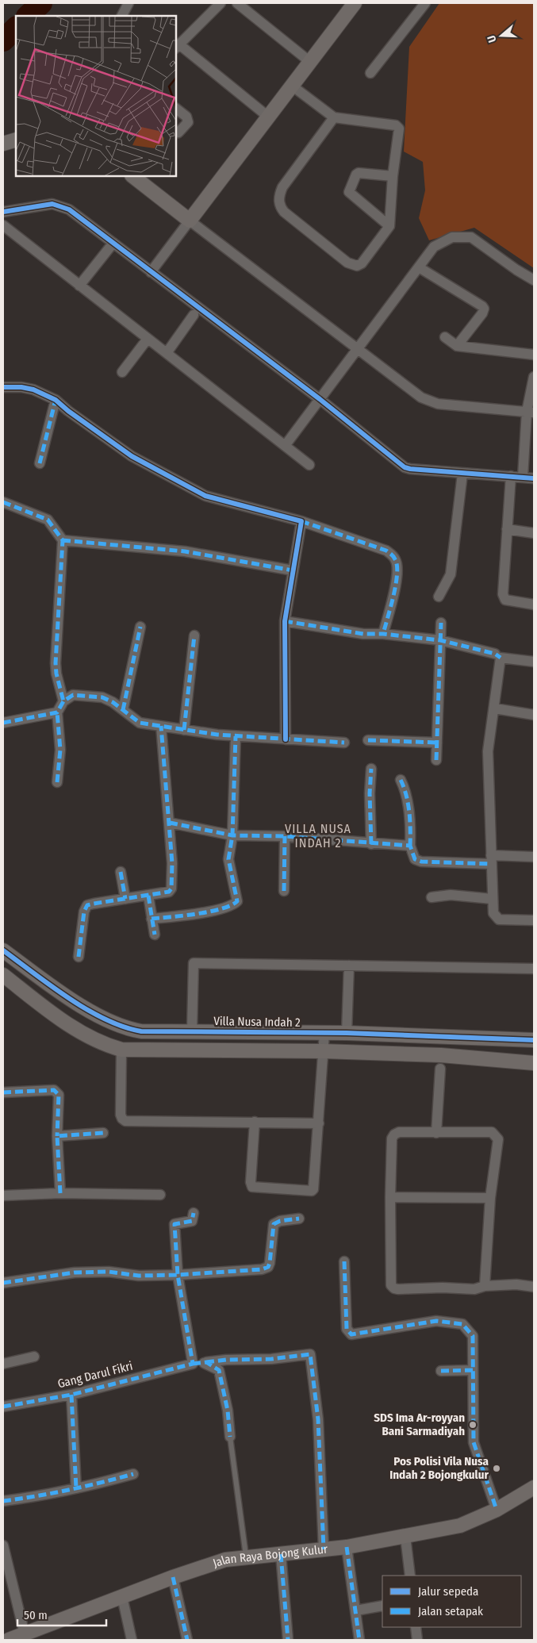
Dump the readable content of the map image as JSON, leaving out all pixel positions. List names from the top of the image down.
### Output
{
  "streets": {
    "street": ["Villa Nusa Indah 2", "Gang Darul Fikri", "Jalan Raya Bojong Kulur"]
  },
  "crossings": [
    ["Gang Darul Fikri", "Jalan Raya Bojong Kulur"]
  ],
  "districts": ["VILLA NUSA INDAH 2"],
  "places": ["SDS Ima Ar-royyan Bani Sarmadiyah", "Pos Polisi Vila Nusa Indah 2 Bojongkulur"],
  "legend": ["Jalur sepeda", "Jalan setapak"],
  "scale_bar": "50 m",
  "north": "left"
}
